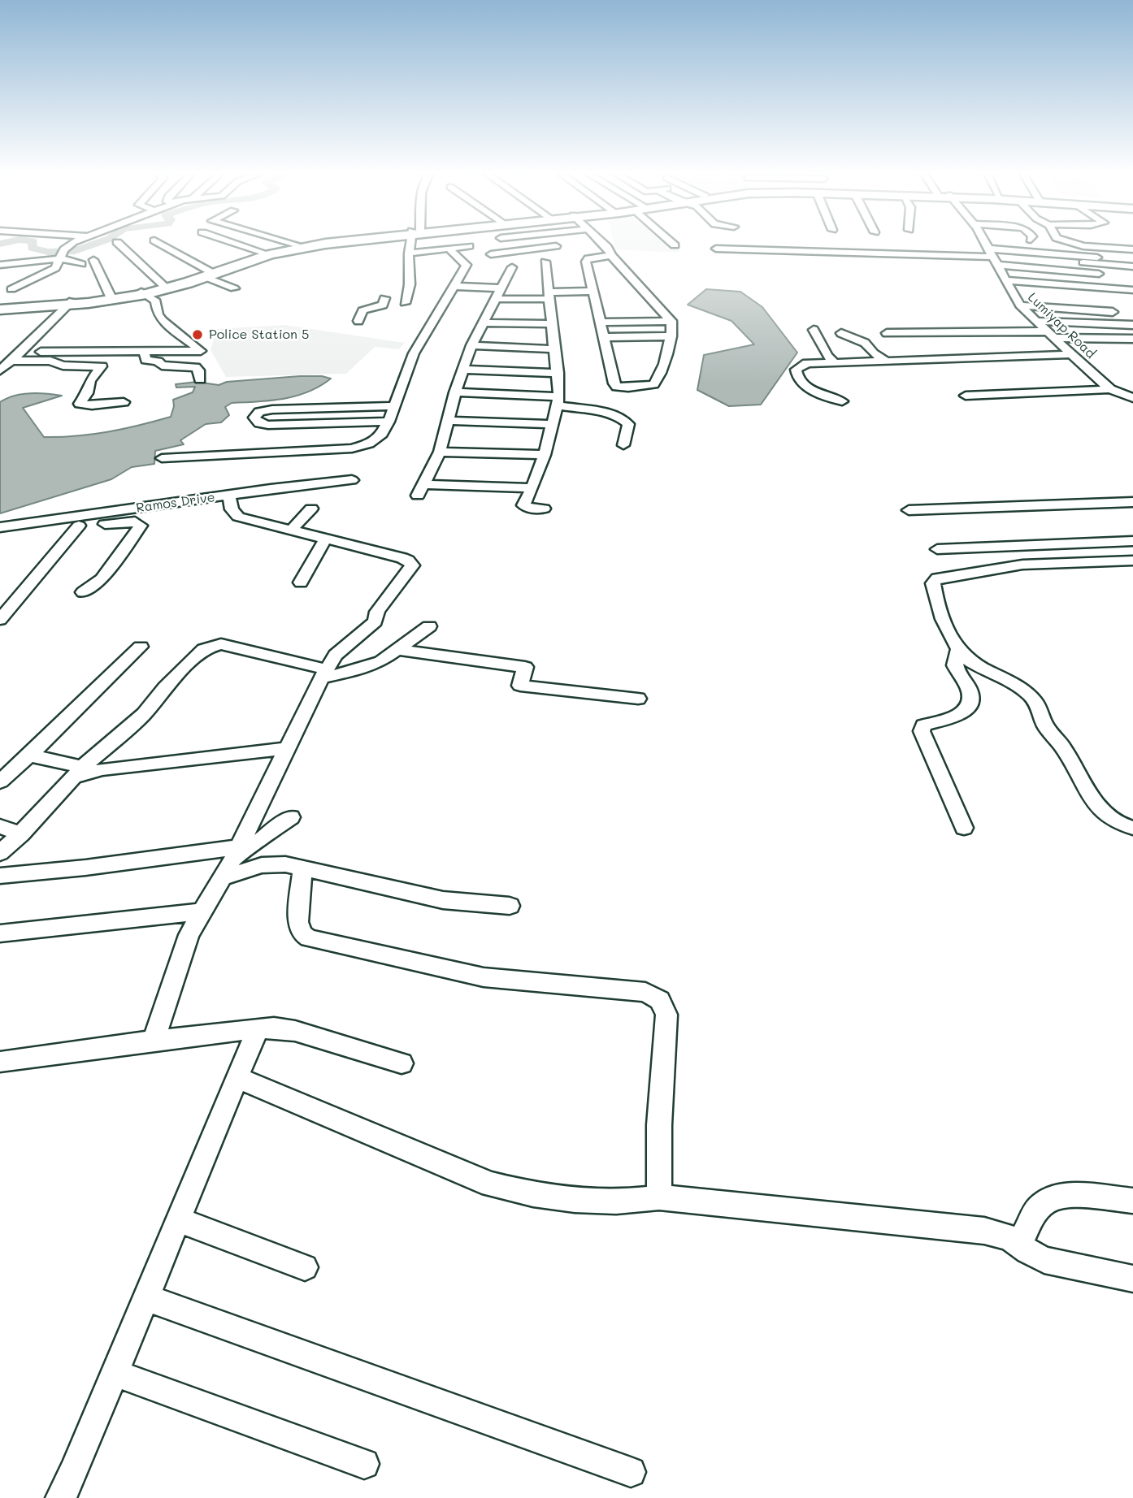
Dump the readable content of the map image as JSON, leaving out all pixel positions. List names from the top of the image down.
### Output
{
  "streets": {
    "street": ["Lumiyap Road", "Ramos Drive"]
  },
  "places": ["Police Station 5"]
}
